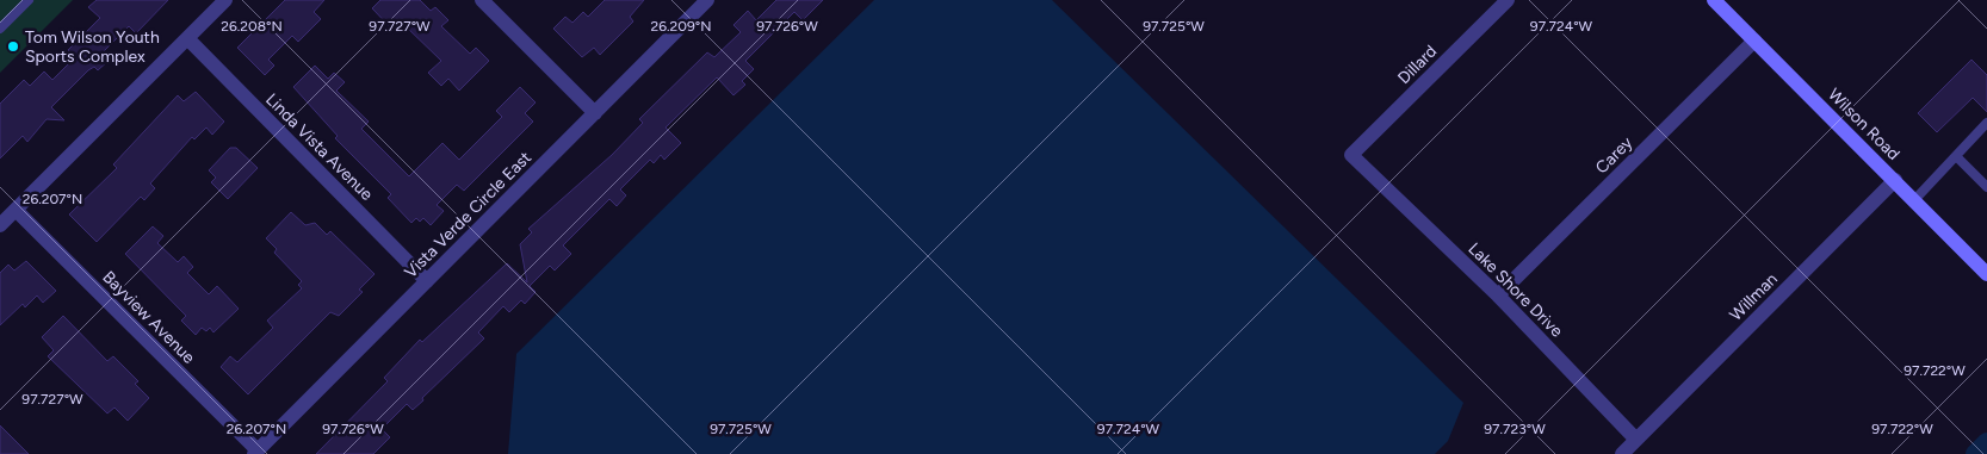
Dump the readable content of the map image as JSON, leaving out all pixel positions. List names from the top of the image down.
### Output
{
  "streets": {
    "main road": ["Wilson Road"],
    "street": [
      "Dillard",
      "Linda Vista Avenue",
      "Carey",
      "Vista Verde Circle East",
      "Lake Shore Drive",
      "Willman",
      "Bayview Avenue"
    ]
  },
  "crossings": [
    ["Dillard", "Lake Shore Drive"],
    ["Wilson Road", "Carey"],
    ["Wilson Road", "Willman"],
    ["Linda Vista Avenue", "Vista Verde Circle East"],
    ["Carey", "Lake Shore Drive"],
    ["Vista Verde Circle East", "Bayview Avenue"],
    ["Lake Shore Drive", "Willman"]
  ],
  "places": ["Tom Wilson Youth Sports Complex"],
  "coordinates": [
    "26.208°N",
    "97.727°W",
    "26.209°N",
    "97.726°W",
    "97.725°W",
    "97.724°W",
    "26.207°N",
    "97.722°W",
    "97.723°W"
  ]
}
